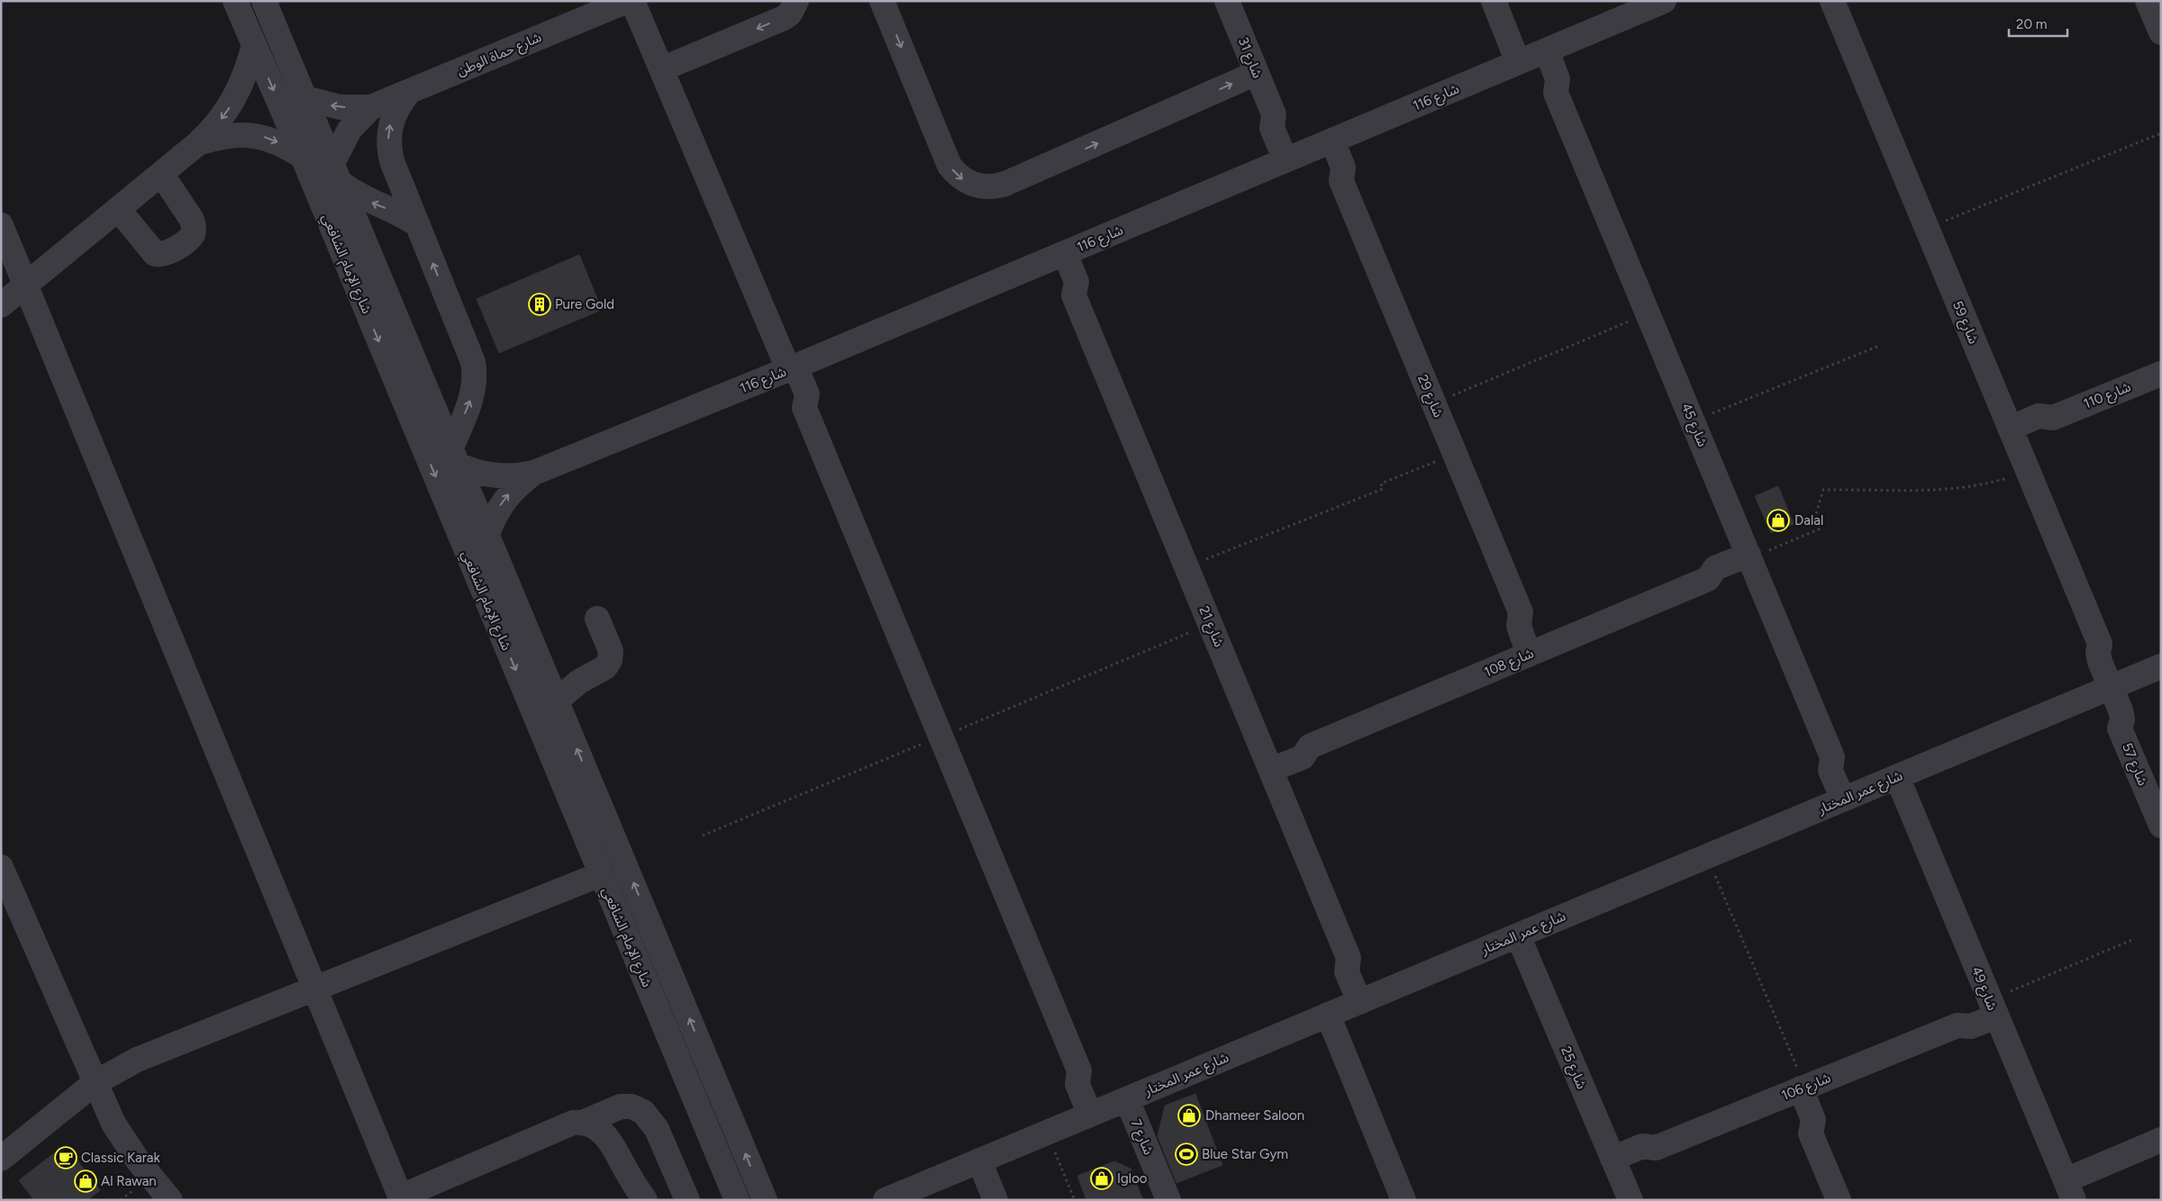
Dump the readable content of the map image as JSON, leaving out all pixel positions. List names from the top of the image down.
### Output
{
  "streets": {
    "street": [
      "شارع حماة الوطن",
      "شارع 31",
      "شارع 116",
      "شارع الإمام الشافعي",
      "شارع 59",
      "شارع 110",
      "شارع 29",
      "شارع 45",
      "شارع 21",
      "شارع 108",
      "شارع 57",
      "شارع عمر المختار",
      "شارع 49",
      "شارع 25",
      "شارع 106",
      "شارع 7"
    ]
  },
  "crossings": [
    ["شارع حماة الوطن", "شارع الإمام الشافعي"],
    ["شارع 31", "شارع 116"],
    ["شارع 31", "شارع 29"],
    ["شارع 116", "شارع الإمام الشافعي"],
    ["شارع 116", "شارع 29"],
    ["شارع 116", "شارع 45"],
    ["شارع 116", "شارع 21"],
    ["شارع 116", "شارع 7"],
    ["شارع 59", "شارع 110"],
    ["شارع 59", "شارع 57"],
    ["شارع 59", "شارع عمر المختار"],
    ["شارع 29", "شارع 108"],
    ["شارع 45", "شارع 108"],
    ["شارع 45", "شارع عمر المختار"],
    ["شارع 21", "شارع 108"],
    ["شارع 21", "شارع عمر المختار"],
    ["شارع 57", "شارع عمر المختار"],
    ["شارع عمر المختار", "شارع 49"],
    ["شارع عمر المختار", "شارع 25"],
    ["شارع عمر المختار", "شارع 7"],
    ["شارع 49", "شارع 106"],
    ["شارع 25", "شارع 106"]
  ],
  "places": {
    "building": ["Pure Gold"],
    "shop": [
      "Dalal",
      "Dhameer Saloon",
      "Igloo",
      "Al Rawan"
    ],
    "sports": ["Blue Star Gym"],
    "cafe": ["Classic Karak"]
  },
  "scale_bar": "20 m"
}
